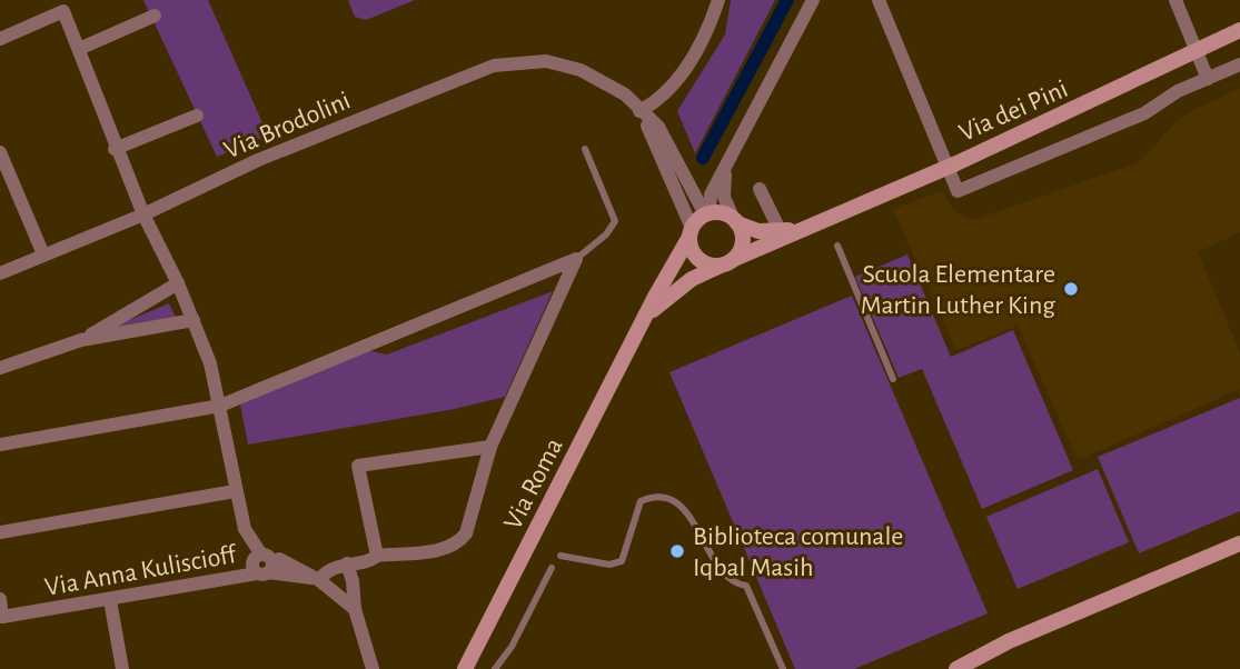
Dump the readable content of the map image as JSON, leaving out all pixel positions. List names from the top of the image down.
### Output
{
  "streets": {
    "street": [
      "Via dei Pini",
      "Via Brodolini",
      "Via Roma",
      "Via Anna Kuliscioff"
    ]
  },
  "crossings": [
    ["Via dei Pini", "Via Brodolini"],
    ["Via dei Pini", "Via Roma"],
    ["Via Brodolini", "Via Roma"]
  ],
  "places": ["Scuola Elementare Martin Luther King", "Biblioteca comunale Iqbal Masih"]
}
